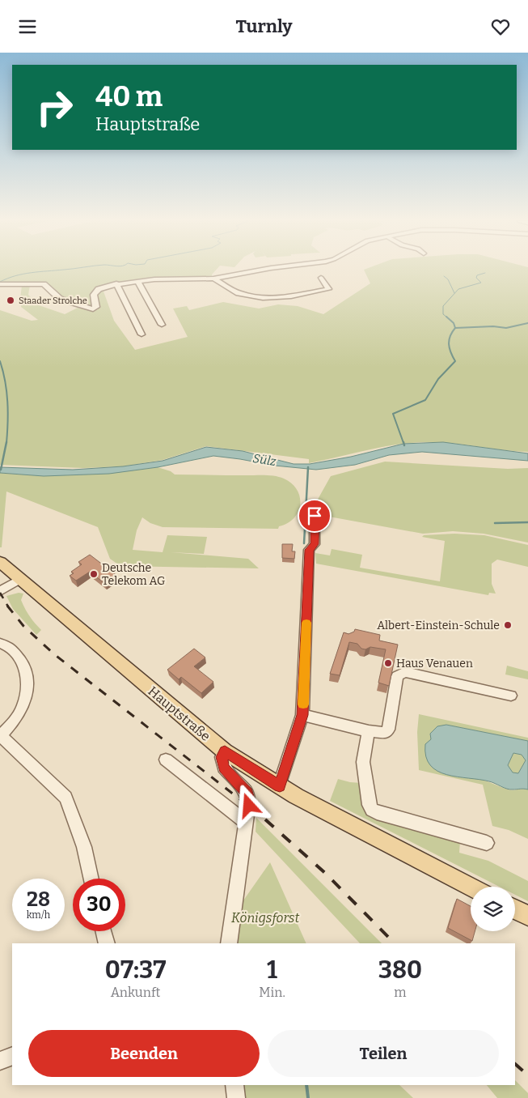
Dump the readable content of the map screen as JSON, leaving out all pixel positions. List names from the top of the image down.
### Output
{
  "streets": {
    "main road": ["Hauptstraße"]
  },
  "water": ["Sülz"],
  "parks": ["Königsforst"],
  "places": [
    "Staader Strolche",
    "Deutsche Telekom AG",
    "Albert-Einstein-Schule",
    "Haus Venauen"
  ],
  "page": {
    "header": "Turnly",
    "turn": ["40 m", "Hauptstraße"],
    "speed": "28 km/h",
    "limit": "30",
    "eta": [
      "07:37",
      "Ankunft",
      "1",
      "Min.",
      "380",
      "m"
    ],
    "buttons": ["Beenden", "Teilen"]
  }
}
